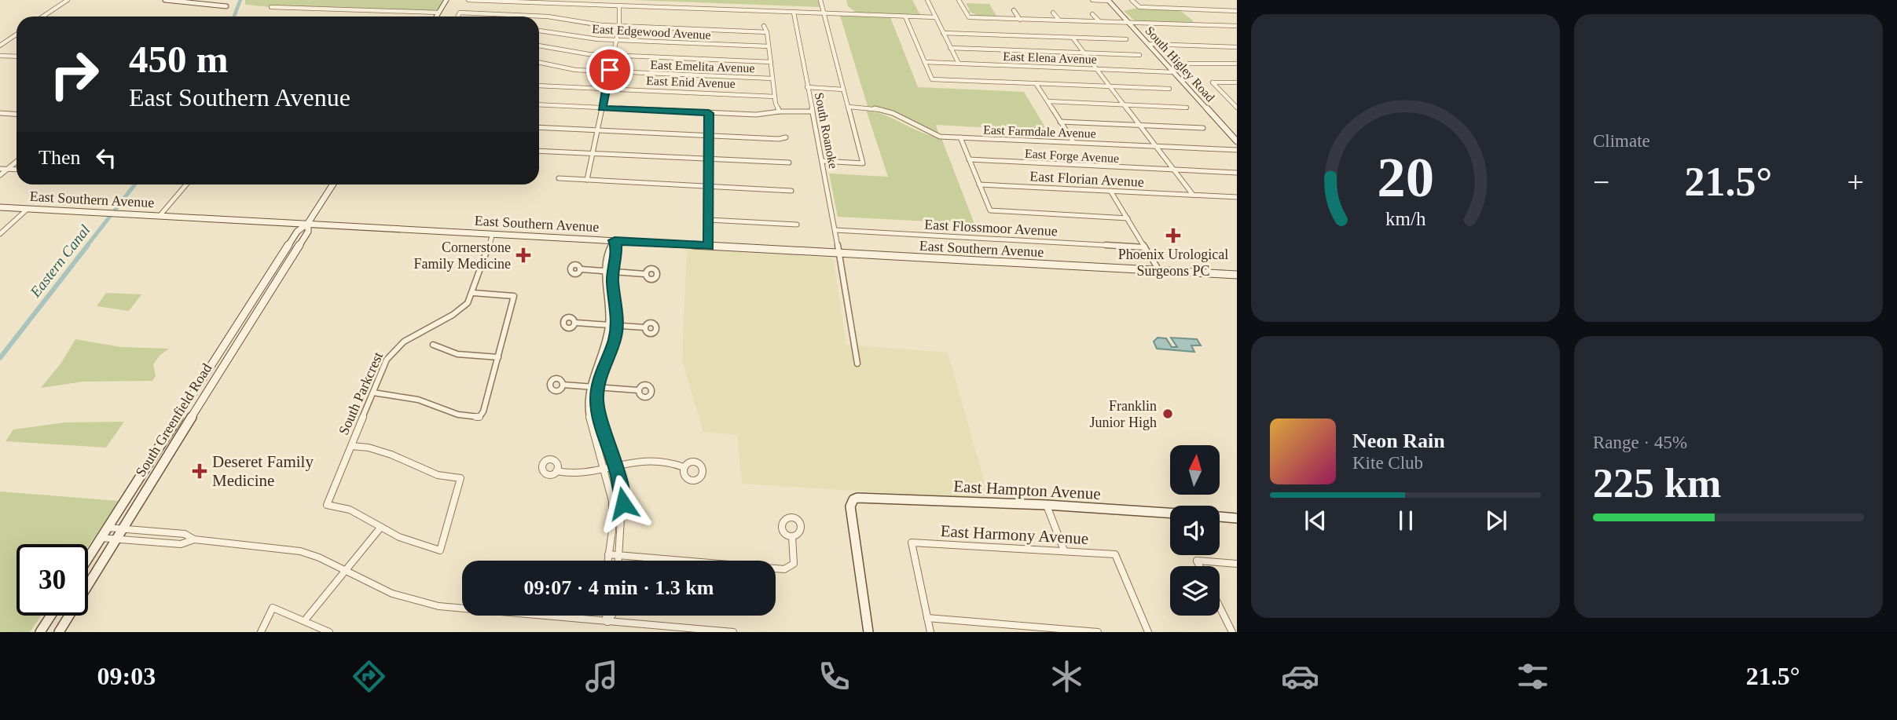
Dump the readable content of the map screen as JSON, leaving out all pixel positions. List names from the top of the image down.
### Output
{
  "streets": {
    "main road": [
      "South Higley Road",
      "East Southern Avenue",
      "South Greenfield Road",
      "East Hampton Avenue"
    ],
    "street": [
      "East Edgewood Avenue",
      "East Elena Avenue",
      "East Emelita Avenue",
      "East Enid Avenue",
      "South Roanoke",
      "East Farmdale Avenue",
      "East Forge Avenue",
      "East Florian Avenue",
      "East Flossmoor Avenue",
      "South Parkcrest",
      "East Harmony Avenue"
    ]
  },
  "crossings": [
    ["East Elena Avenue", "South Higley Road"],
    ["South Roanoke", "East Southern Avenue"],
    ["South Roanoke", "East Flossmoor Avenue"],
    ["East Southern Avenue", "South Parkcrest"],
    ["East Southern Avenue", "South Greenfield Road"]
  ],
  "water": ["Eastern Canal"],
  "places": {
    "health": ["Phoenix Urological Surgeons PC", "Cornerstone Family Medicine", "Deseret Family Medicine"],
    "other": ["Franklin Junior High"]
  },
  "north": "top",
  "page": {
    "tile": [
      "Climate",
      ["Range · 45%", "225 km"]
    ],
    "turn": ["450 m", "East Southern Avenue"],
    "then": "Then",
    "heat": ["−", "21.5°", "+"],
    "song": ["Neon Rain", "Kite Club"],
    "limit": "30",
    "trip": "09:07 · 4 min · 1.3 km",
    "tabs": ["09:03", "21.5°"],
    "gauge": ["20", "km/h"]
  }
}
